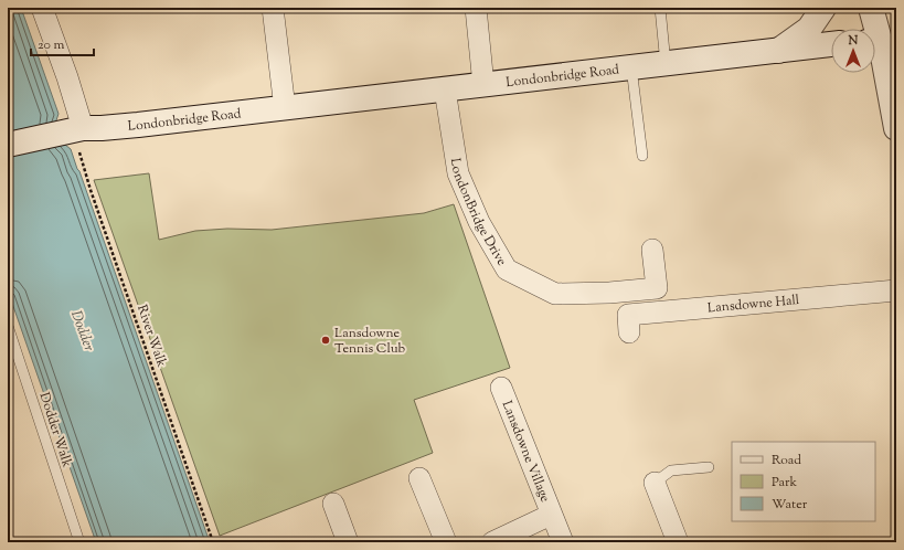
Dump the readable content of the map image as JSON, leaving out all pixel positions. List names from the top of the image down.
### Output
{
  "streets": {
    "main road": ["Londonbridge Road"],
    "street": ["LondonBridge Drive", "Lansdowne Hall", "Lansdowne Village"],
    "lane": ["Dodder Walk"],
    "path": ["River Walk"]
  },
  "crossings": [
    ["Londonbridge Road", "LondonBridge Drive"],
    ["Londonbridge Road", "River Walk"]
  ],
  "water": ["Dodder"],
  "places": ["Lansdowne Tennis Club"],
  "legend": ["Road", "Park", "Water"],
  "scale_bar": "20 m",
  "north": "top"
}
